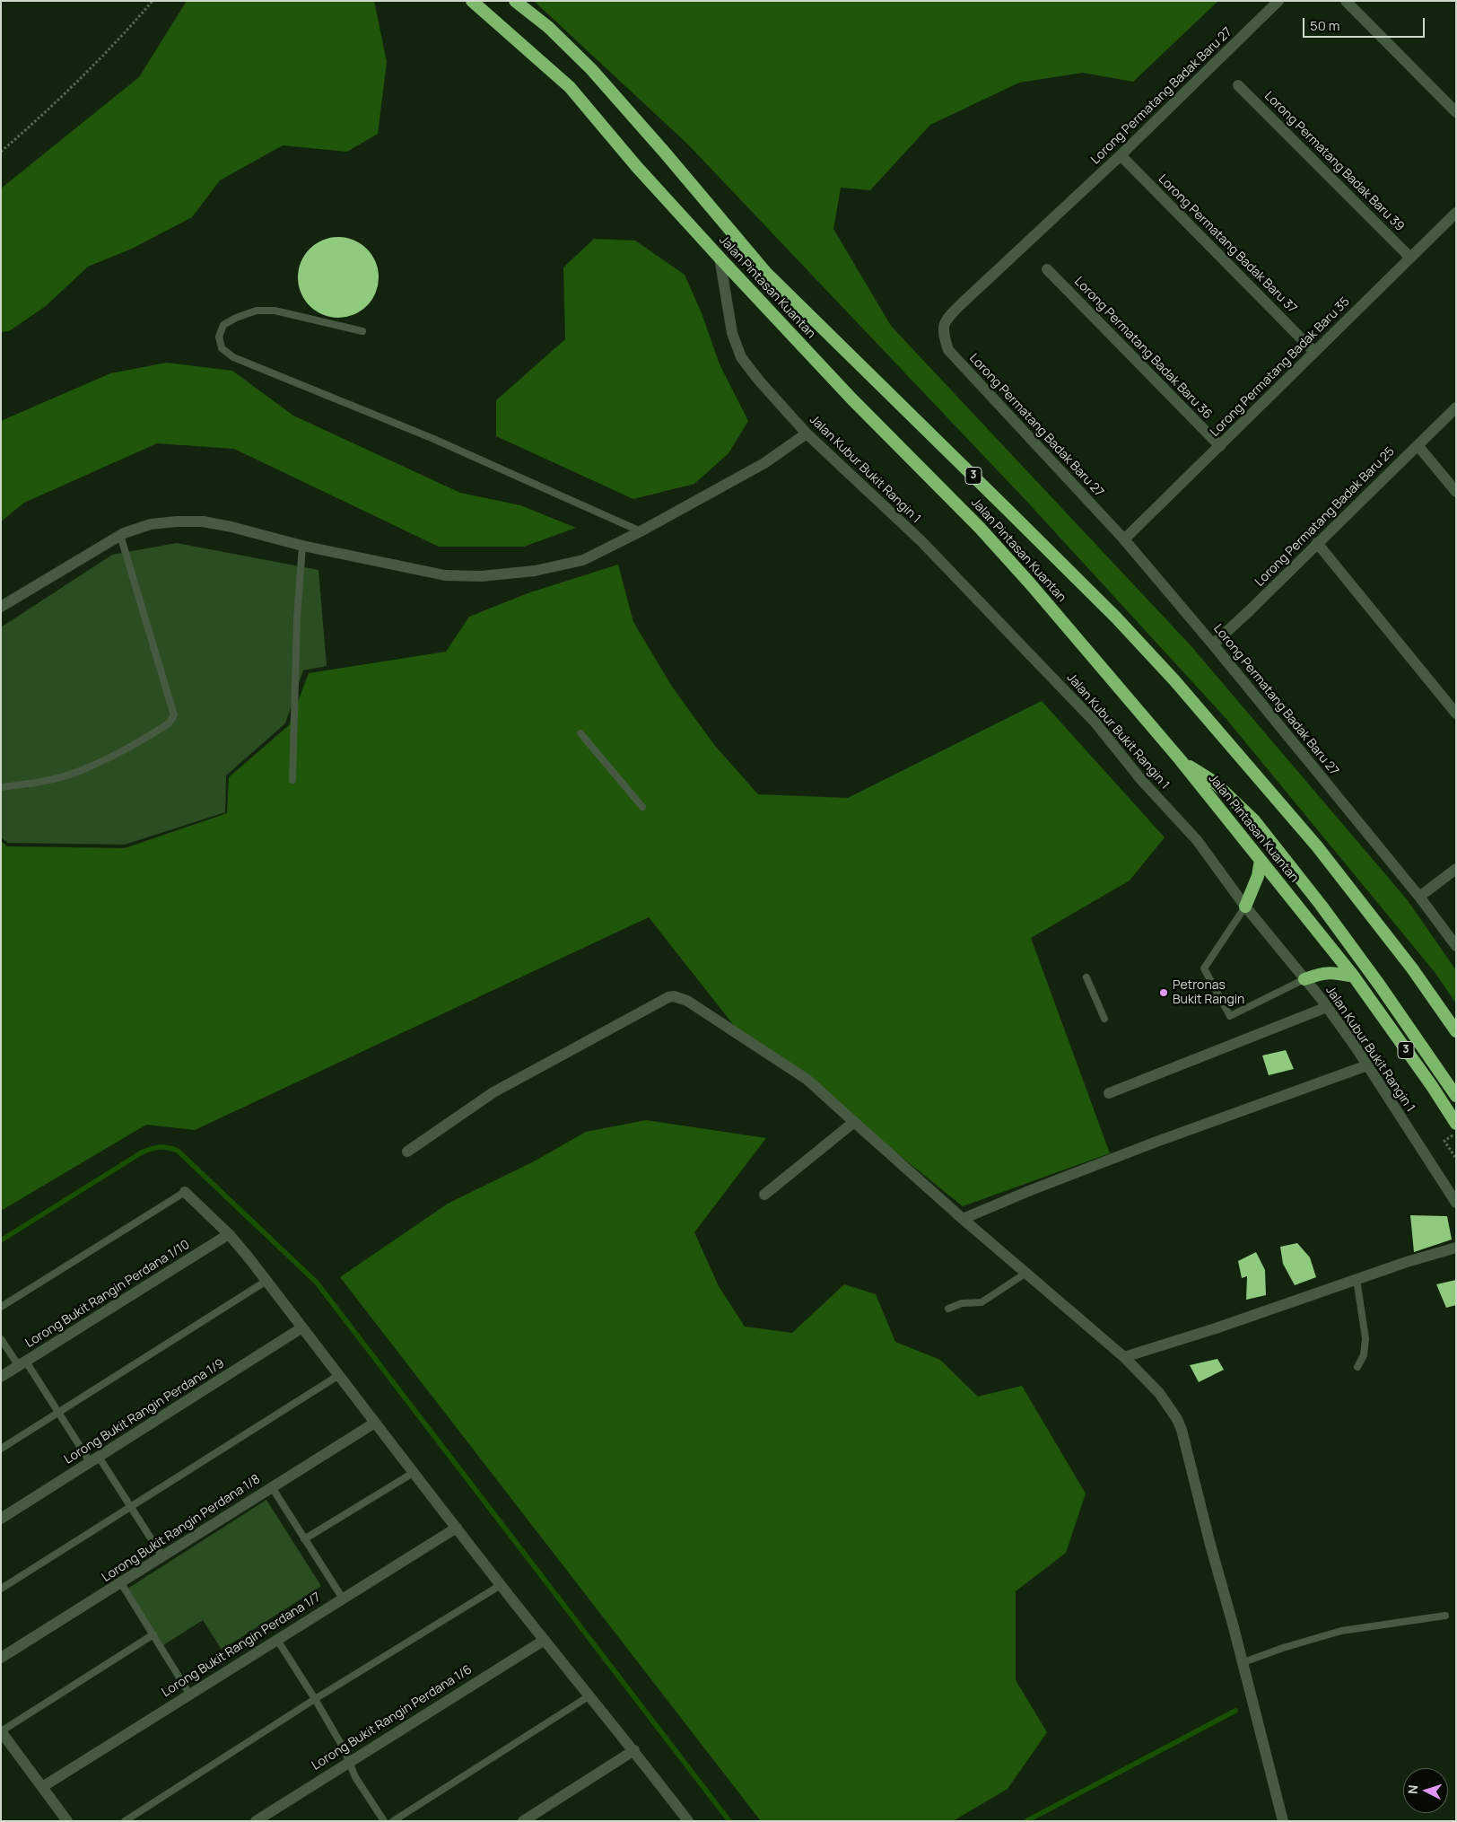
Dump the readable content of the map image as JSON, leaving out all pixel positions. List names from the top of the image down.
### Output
{
  "streets": {
    "highway": ["Jalan Pintasan Kuantan", "3"],
    "street": [
      "Lorong Permatang Badak Baru 27",
      "Lorong Permatang Badak Baru 39",
      "Lorong Permatang Badak Baru 37",
      "Lorong Permatang Badak Baru 36",
      "Lorong Permatang Badak Baru 35",
      "Jalan Kubur Bukit Rangin 1",
      "Lorong Permatang Badak Baru 25",
      "Lorong Bukit Rangin Perdana 1/10",
      "Lorong Bukit Rangin Perdana 1/9",
      "Lorong Bukit Rangin Perdana 1/8",
      "Lorong Bukit Rangin Perdana 1/7",
      "Lorong Bukit Rangin Perdana 1/6"
    ]
  },
  "crossings": [
    ["Lorong Permatang Badak Baru 27", "Lorong Permatang Badak Baru 37"],
    ["Lorong Permatang Badak Baru 27", "Lorong Permatang Badak Baru 35"],
    ["Lorong Permatang Badak Baru 27", "Lorong Permatang Badak Baru 25"],
    ["Lorong Permatang Badak Baru 39", "Lorong Permatang Badak Baru 35"],
    ["Lorong Permatang Badak Baru 37", "Lorong Permatang Badak Baru 35"],
    ["Jalan Pintasan Kuantan", "Jalan Kubur Bukit Rangin 1"],
    ["Lorong Permatang Badak Baru 36", "Lorong Permatang Badak Baru 35"]
  ],
  "places": ["Petronas Bukit Rangin"],
  "scale_bar": "50 m",
  "north": "left"
}
